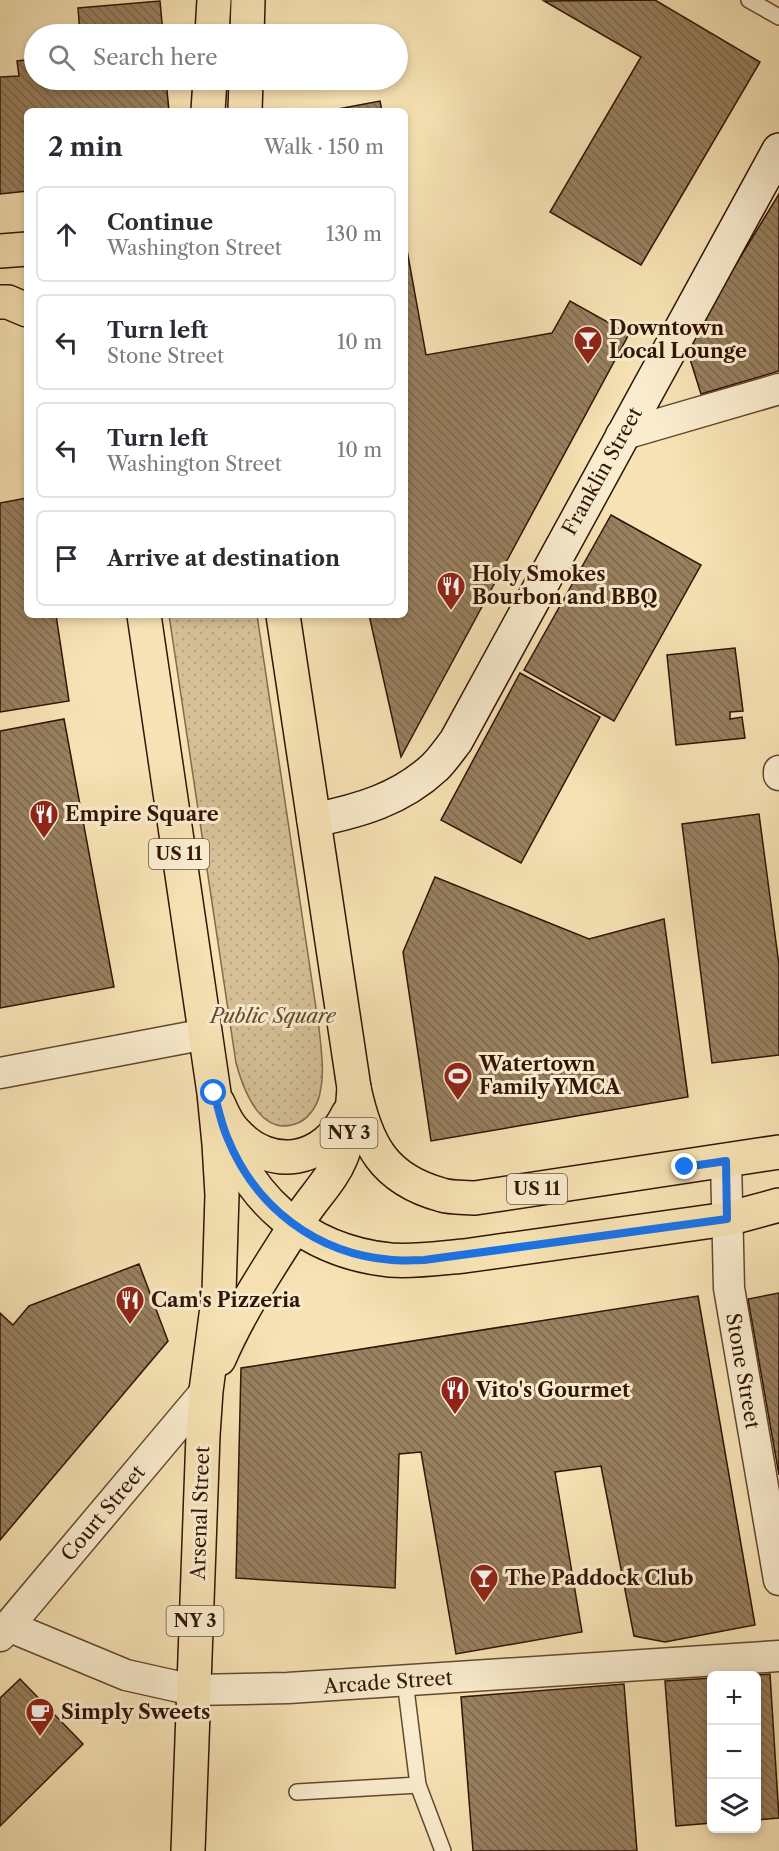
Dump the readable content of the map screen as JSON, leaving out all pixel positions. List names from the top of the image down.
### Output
{
  "streets": {
    "main road": ["US 11", "NY 3", "Arsenal Street"],
    "street": [
      "Franklin Street",
      "Stone Street",
      "Court Street",
      "Arcade Street"
    ]
  },
  "crossings": [
    ["Franklin Street", "US 11"],
    ["US 11", "NY 3"],
    ["US 11", "Stone Street"],
    ["NY 3", "Court Street"],
    ["NY 3", "Arsenal Street"],
    ["Court Street", "Arsenal Street"],
    ["Court Street", "Arcade Street"],
    ["Arsenal Street", "Arcade Street"]
  ],
  "parks": ["Public Square"],
  "places": {
    "bar": ["Downtown Local Lounge", "The Paddock Club"],
    "restaurant": [
      "Holy Smokes Bourbon and BBQ",
      "Empire Square",
      "Cam's Pizzeria",
      "Vito's Gourmet"
    ],
    "sports": ["Watertown Family YMCA"],
    "cafe": ["Simply Sweets"]
  },
  "page": {
    "search": "Search here",
    "heading": ["2 min", "Walk · 150 m"],
    "list": [
      ["Continue", "Washington Street", "130 m"],
      ["Turn left", "Stone Street", "10 m"],
      ["Turn left", "Washington Street", "10 m"],
      "Arrive at destination"
    ],
    "map_buttons": ["+", "−"]
  }
}
